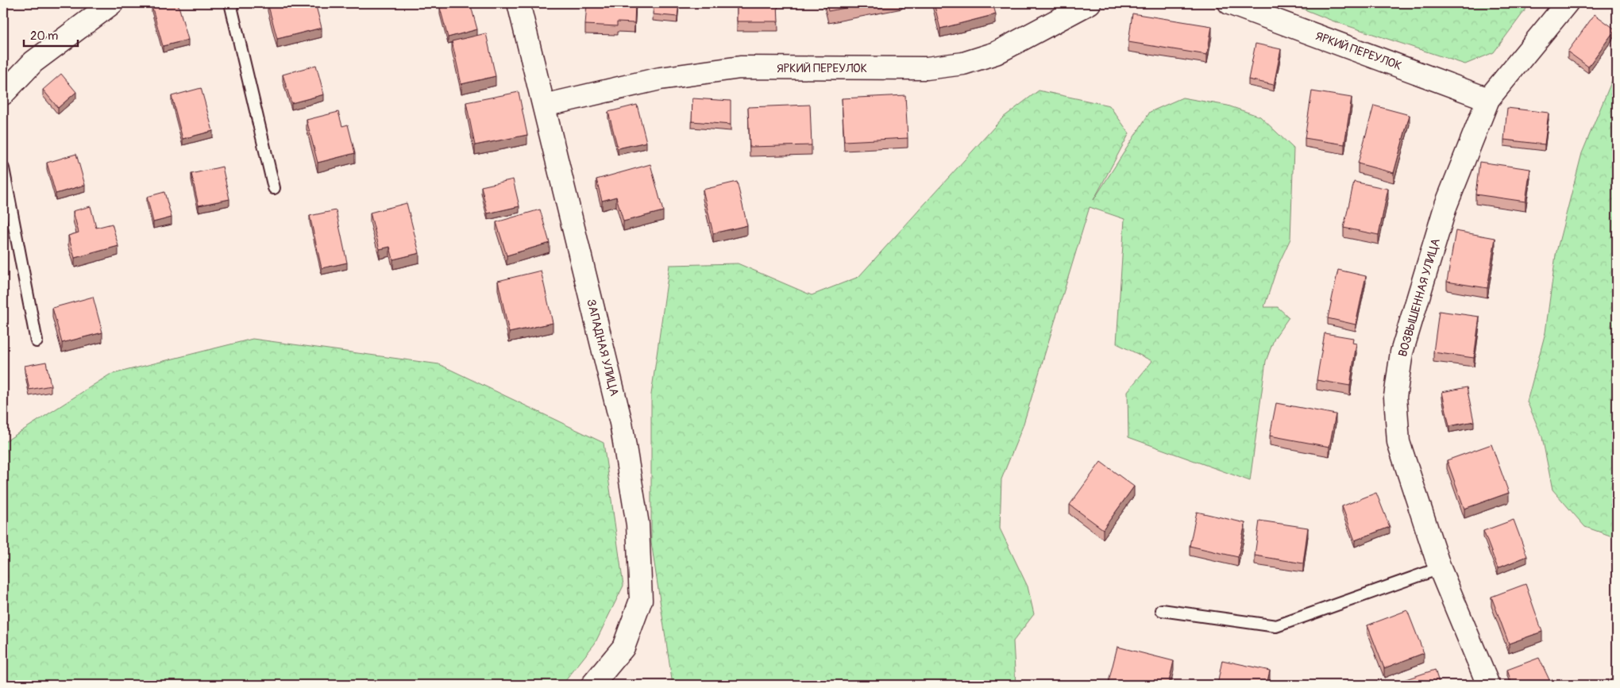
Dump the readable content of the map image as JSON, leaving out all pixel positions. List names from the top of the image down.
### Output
{
  "streets": {
    "street": ["ЯРКИЙ ПЕРЕУЛОК", "ВОЗВЫШЕННАЯ УЛИЦА", "ЗАПАДНАЯ УЛИЦА"]
  },
  "crossings": [
    ["ЯРКИЙ ПЕРЕУЛОК", "ВОЗВЫШЕННАЯ УЛИЦА"],
    ["ЯРКИЙ ПЕРЕУЛОК", "ЗАПАДНАЯ УЛИЦА"]
  ],
  "scale_bar": "20 m"
}
